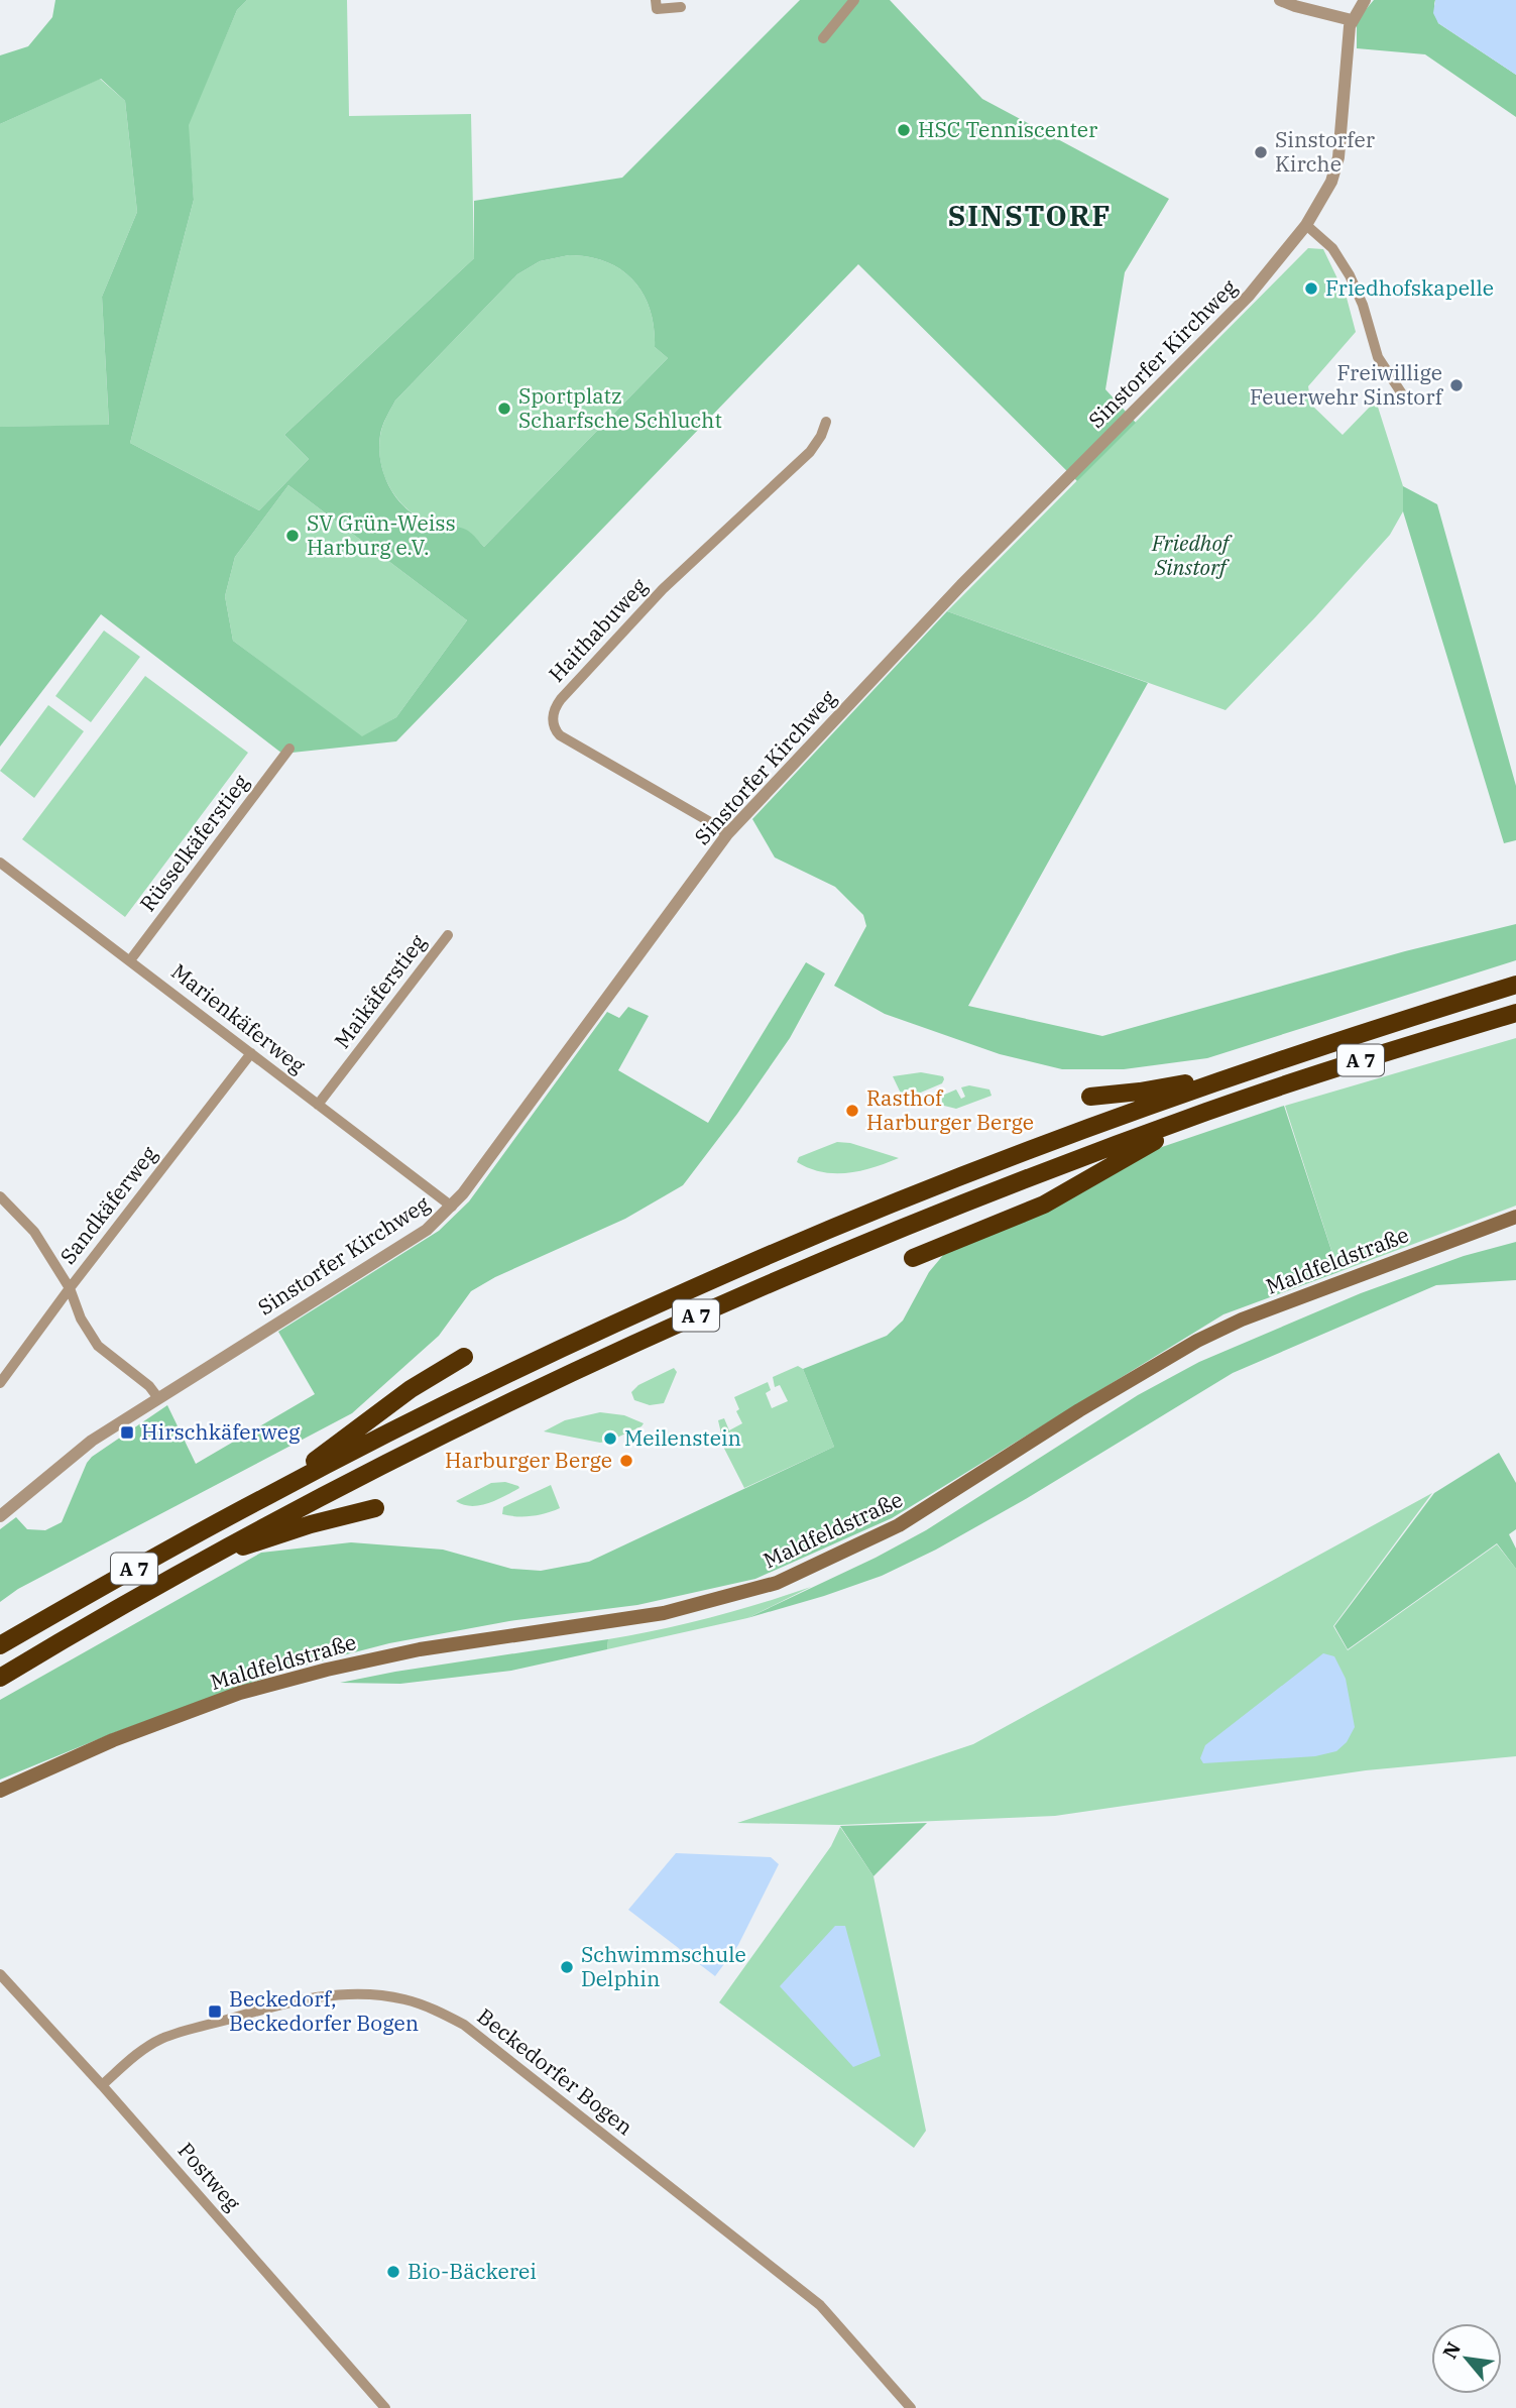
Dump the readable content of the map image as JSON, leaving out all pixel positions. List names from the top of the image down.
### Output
{
  "streets": {
    "highway": ["A 7"],
    "main road": ["Maldfeldstraße"],
    "street": [
      "Sinstorfer Kirchweg",
      "Haithabuweg",
      "Rüsselkäferstieg",
      "Maikäferstieg",
      "Marienkäferweg",
      "Sandkäferweg",
      "Beckedorfer Bogen",
      "Postweg"
    ]
  },
  "crossings": [
    ["Sinstorfer Kirchweg", "Haithabuweg"],
    ["Sinstorfer Kirchweg", "Marienkäferweg"],
    ["Rüsselkäferstieg", "Marienkäferweg"],
    ["Maikäferstieg", "Marienkäferweg"],
    ["Marienkäferweg", "Sandkäferweg"],
    ["Beckedorfer Bogen", "Postweg"]
  ],
  "districts": ["SINSTORF"],
  "parks": ["Friedhof Sinstorf"],
  "places": {
    "other": [
      "HSC Tenniscenter",
      "Sinstorfer Kirche",
      "Friedhofskapelle",
      "Freiwillige Feuerwehr Sinstorf",
      "Sportplatz Scharfsche Schlucht",
      "SV Grün-Weiss Harburg e.V.",
      "Rasthof Harburger Berge",
      "Meilenstein",
      "Harburger Berge",
      "Schwimmschule Delphin",
      "Bio-Bäckerei"
    ],
    "transit": ["Hirschkäferweg", "Beckedorf, Beckedorfer Bogen"]
  },
  "north": "top left"
}
